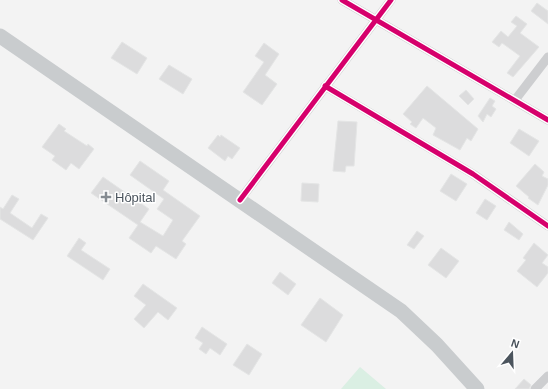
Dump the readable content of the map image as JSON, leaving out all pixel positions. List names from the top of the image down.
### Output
{
  "places": {
    "health": ["Hôpital"]
  },
  "north": "top"
}
